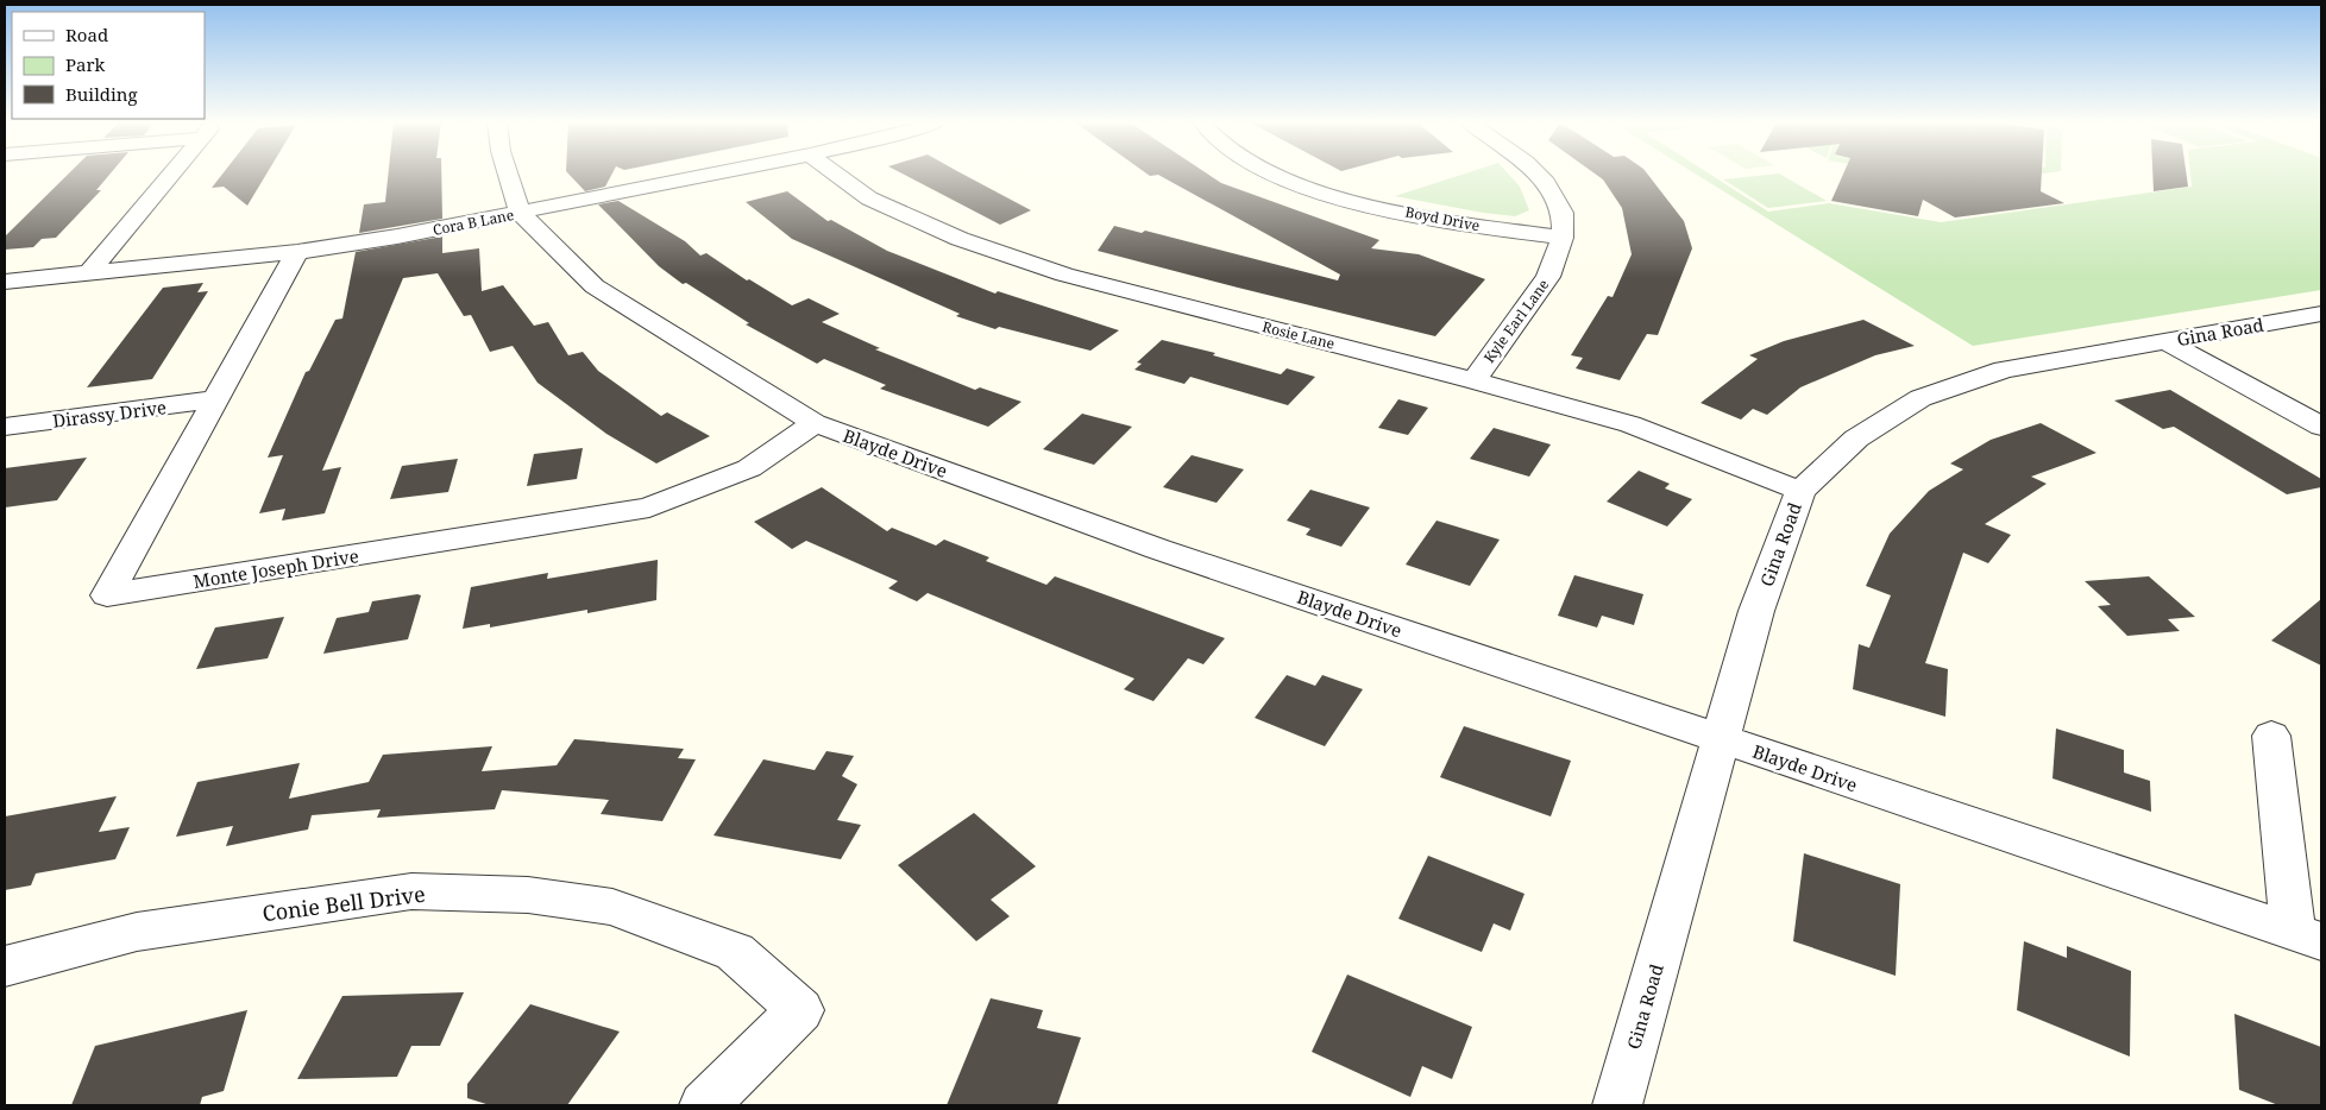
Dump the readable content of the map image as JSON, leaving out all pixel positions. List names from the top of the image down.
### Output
{
  "streets": {
    "street": [
      "Boyd Drive",
      "Cora B Lane",
      "Kyle Earl Lane",
      "Gina Road",
      "Rosie Lane",
      "Dirassy Drive",
      "Blayde Drive",
      "Monte Joseph Drive",
      "Conie Bell Drive"
    ]
  },
  "crossings": [
    ["Boyd Drive", "Kyle Earl Lane"],
    ["Cora B Lane", "Blayde Drive"],
    ["Cora B Lane", "Monte Joseph Drive"],
    ["Kyle Earl Lane", "Rosie Lane"],
    ["Gina Road", "Rosie Lane"],
    ["Gina Road", "Blayde Drive"],
    ["Dirassy Drive", "Monte Joseph Drive"],
    ["Blayde Drive", "Monte Joseph Drive"]
  ],
  "legend": ["Road", "Park", "Building"]
}
